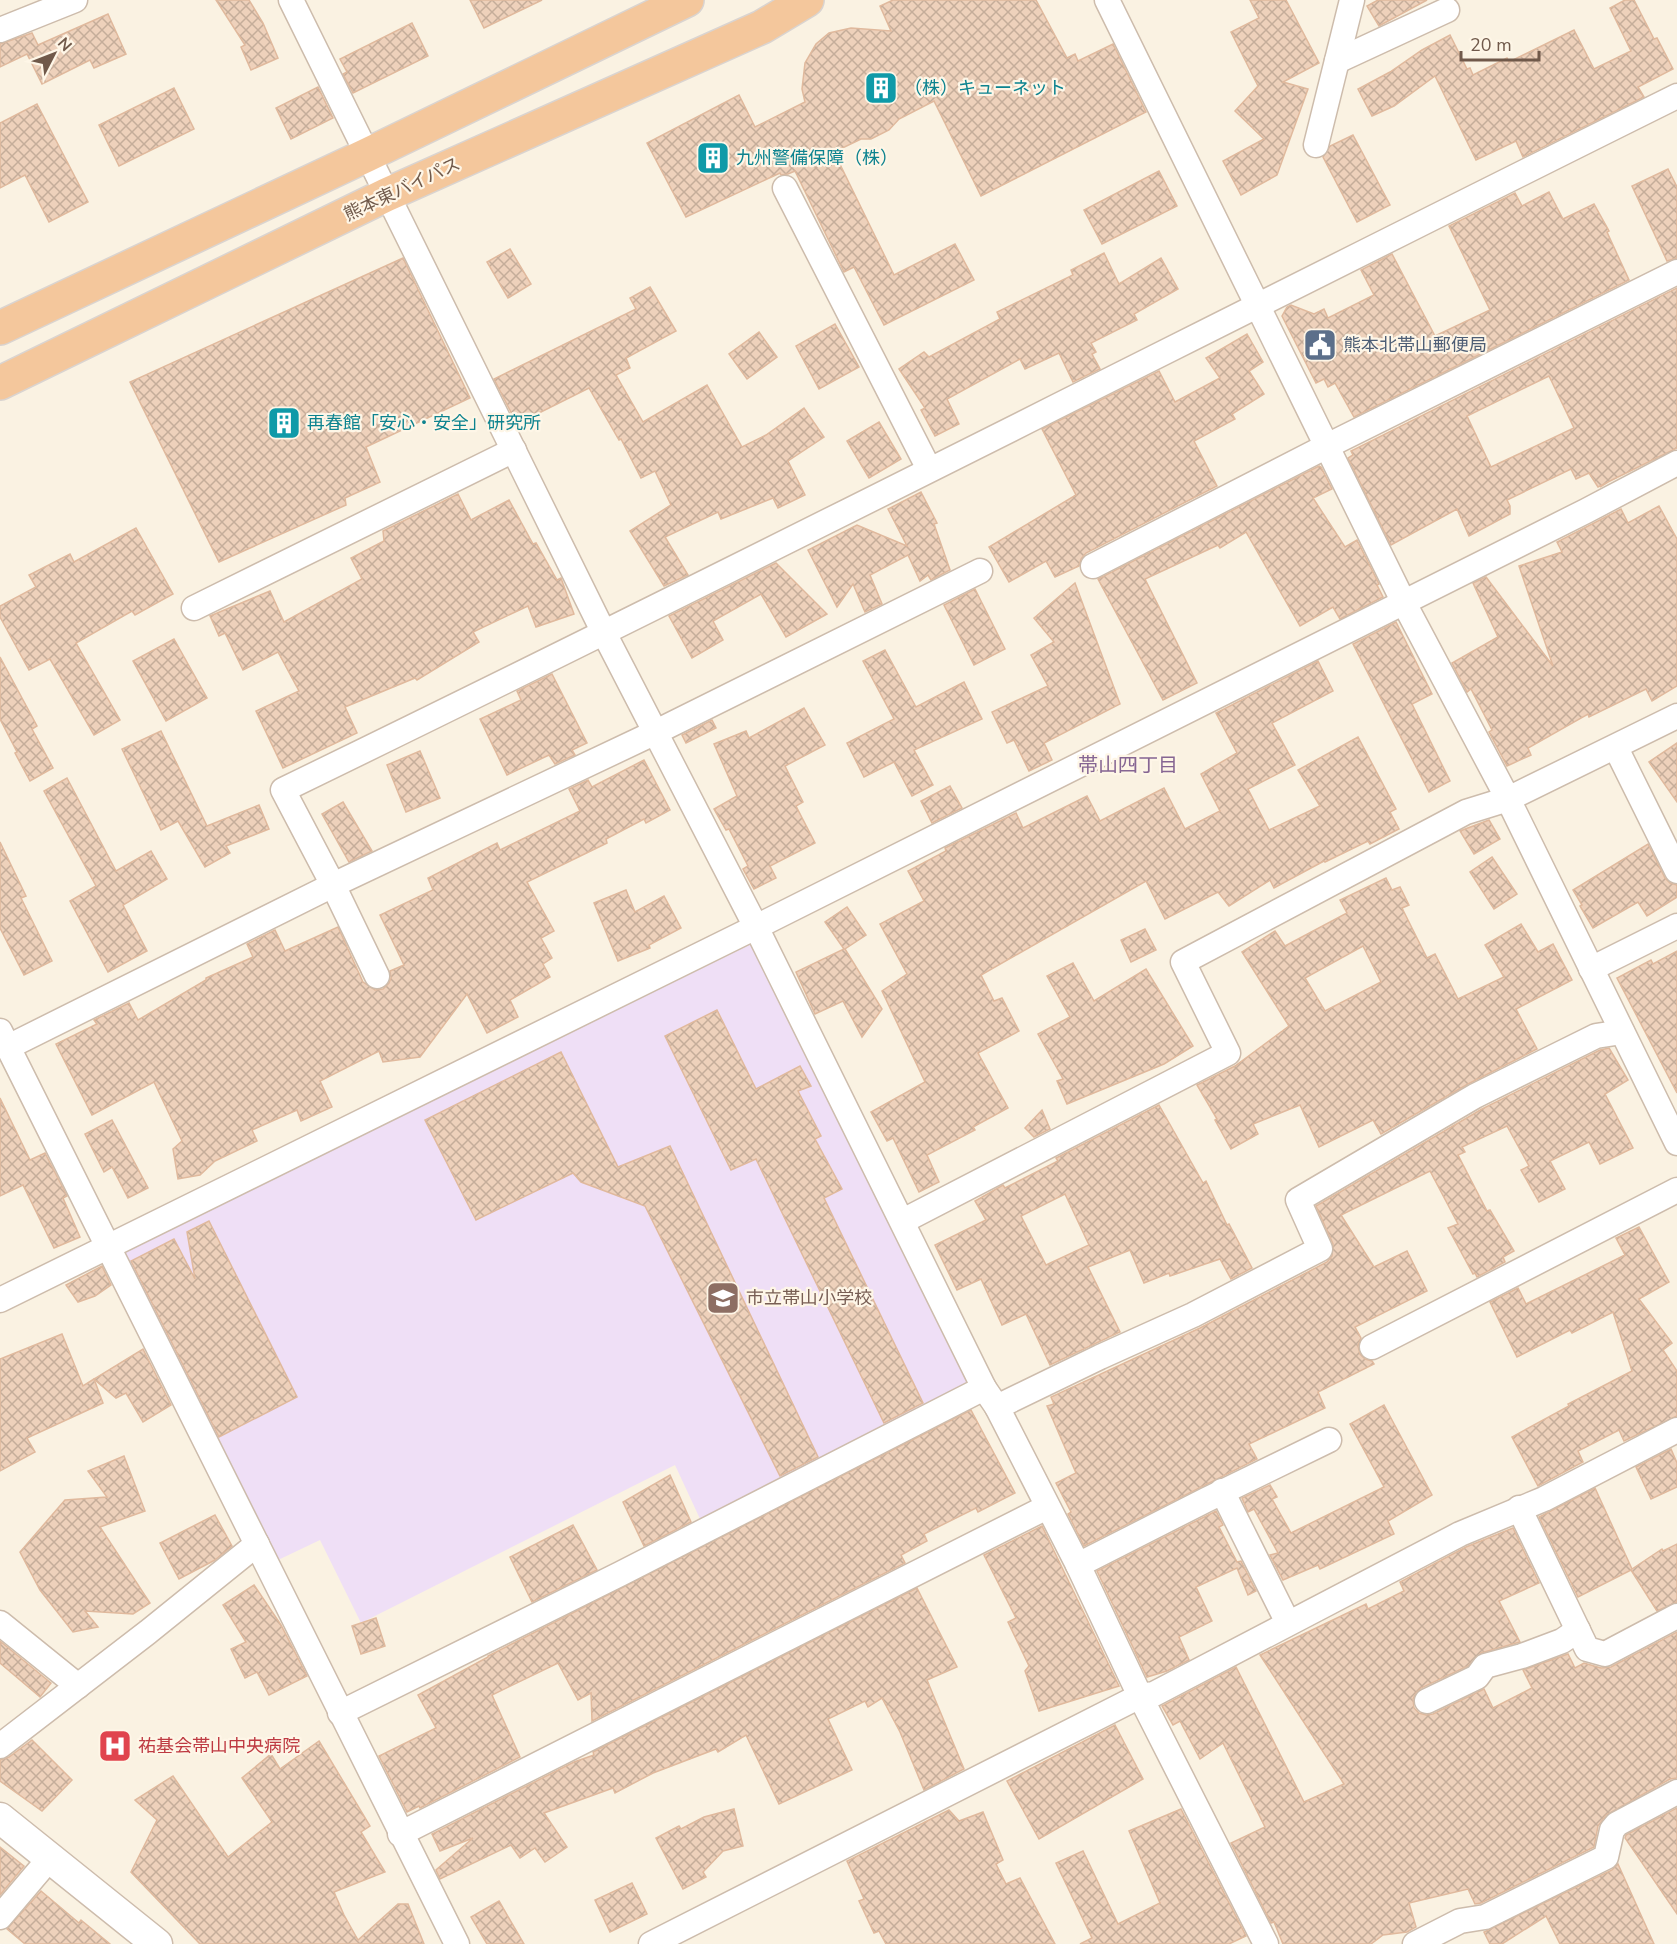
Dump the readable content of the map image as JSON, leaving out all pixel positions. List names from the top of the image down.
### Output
{
  "streets": {
    "highway": ["熊本東バイパス"]
  },
  "districts": ["帯山四丁目"],
  "places": {
    "building": ["（株）キューネット", "九州警備保障（株）", "再春館「安心・安全」研究所"],
    "public building": ["熊本北帯山郵便局"],
    "school or university": ["市立帯山小学校"],
    "hospital": ["祐基会帯山中央病院"]
  },
  "scale_bar": "20 m",
  "north": "top right"
}
